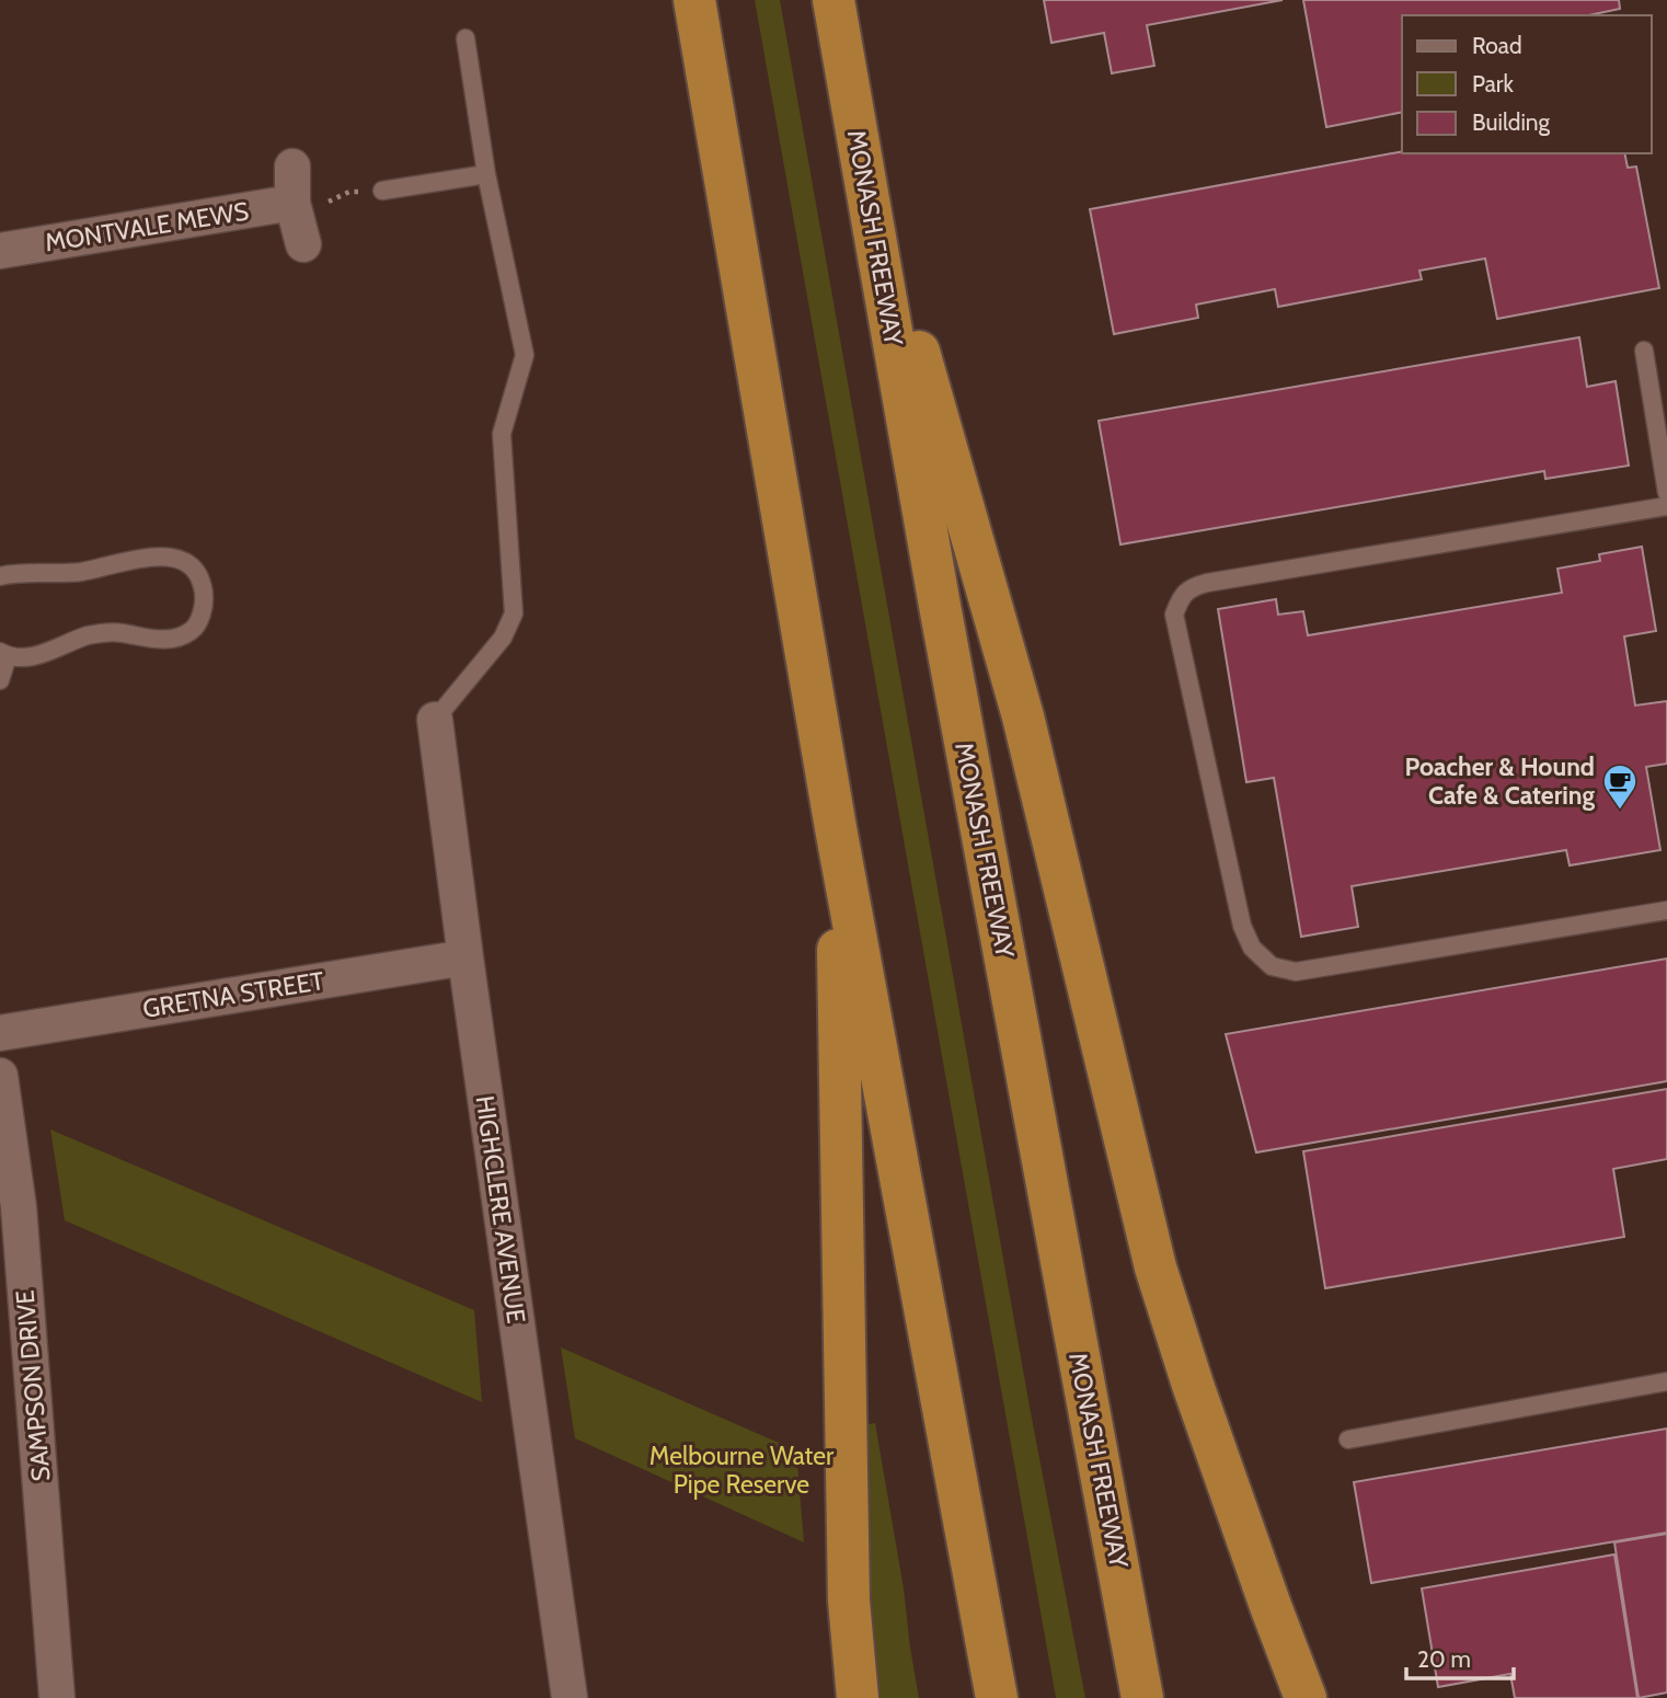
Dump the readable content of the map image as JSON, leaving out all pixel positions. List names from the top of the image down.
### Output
{
  "streets": {
    "highway": ["MONASH FREEWAY"],
    "street": [
      "MONTVALE MEWS",
      "GRETNA STREET",
      "HIGHCLERE AVENUE",
      "SAMPSON DRIVE"
    ]
  },
  "crossings": [
    ["GRETNA STREET", "HIGHCLERE AVENUE"]
  ],
  "parks": ["Melbourne Water Pipe Reserve"],
  "places": {
    "cafe": ["Poacher & Hound Cafe & Catering"]
  },
  "legend": ["Road", "Park", "Building"],
  "scale_bar": "20 m"
}
